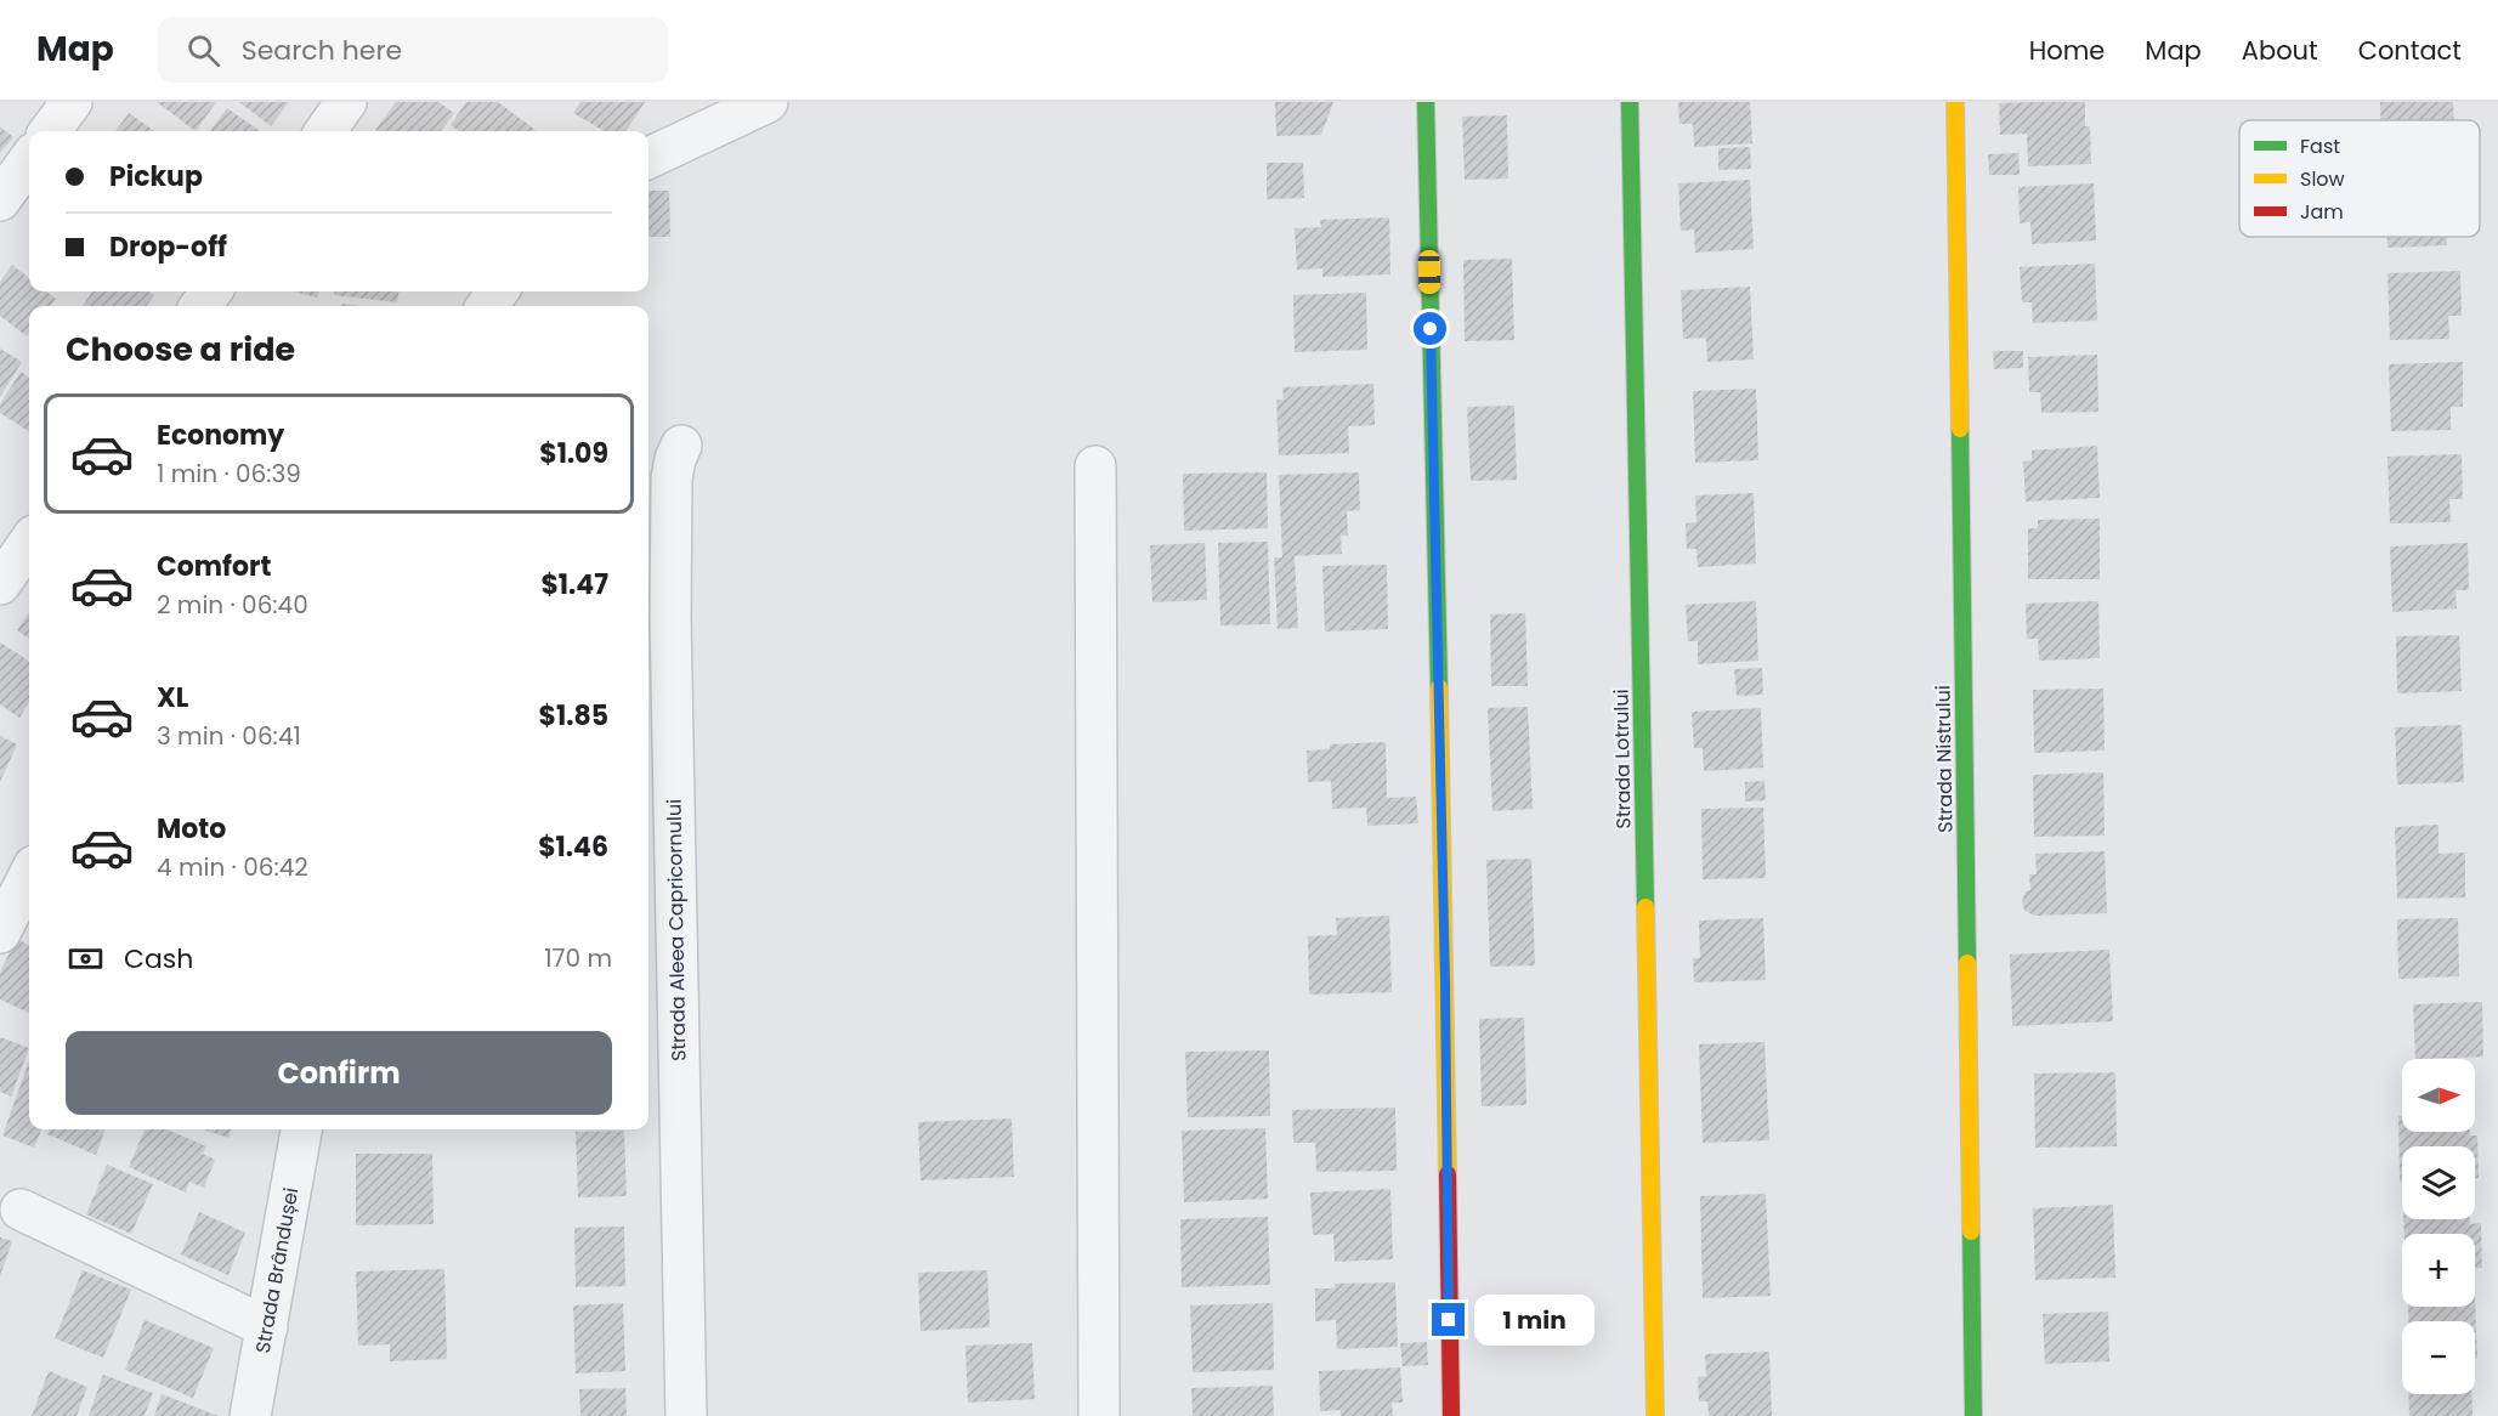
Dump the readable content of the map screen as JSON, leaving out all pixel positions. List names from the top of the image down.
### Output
{
  "streets": {
    "street": [
      "Strada Lotrului",
      "Strada Nistrului",
      "Strada Aleea Capricornului",
      "Strada Brândușei"
    ]
  },
  "legend": ["Fast", "Slow", "Jam"],
  "north": "right",
  "page": {
    "header": "Map",
    "search": "Search here",
    "nav": [
      "Home",
      "Map",
      "About",
      "Contact"
    ],
    "banner": ["Pickup", "Drop-off"],
    "heading": "Choose a ride",
    "list": [
      {
        "name": "Economy",
        "note": "1 min · 06:39",
        "value": "$1.09"
      },
      {
        "name": "Comfort",
        "note": "2 min · 06:40",
        "value": "$1.47"
      },
      {
        "name": "XL",
        "note": "3 min · 06:41",
        "value": "$1.85"
      },
      {
        "name": "Moto",
        "note": "4 min · 06:42",
        "value": "$1.46"
      }
    ],
    "pay": ["Cash", "170 m"],
    "buttons": "Confirm",
    "map_buttons": ["+", "−"],
    "bubble": "1 min"
  }
}
